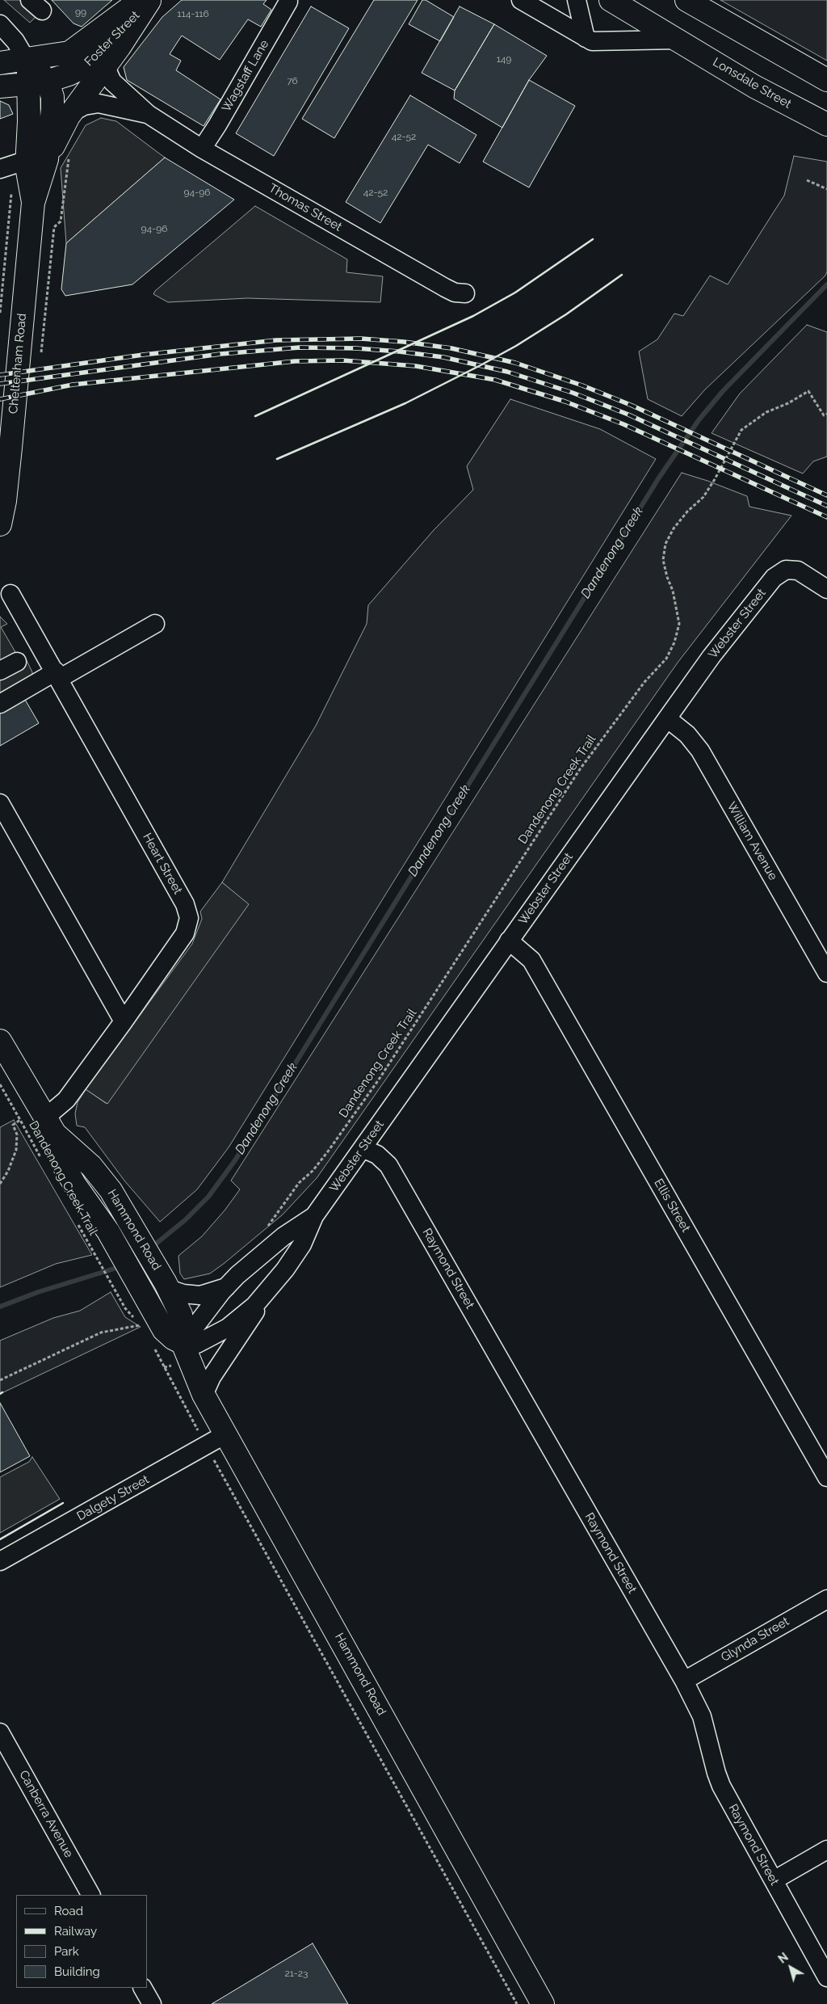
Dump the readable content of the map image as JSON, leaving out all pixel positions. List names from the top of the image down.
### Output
{
  "streets": {
    "main road": [
      "Foster Street",
      "Lonsdale Street",
      "Cheltenham Road",
      "Hammond Road"
    ],
    "street": [
      "Wagstaff Lane",
      "Thomas Street",
      "Webster Street",
      "William Avenue",
      "Heart Street",
      "Ellis Street",
      "Raymond Street",
      "Dalgety Street",
      "Glynda Street",
      "Canberra Avenue"
    ],
    "path": ["Dandenong Creek Trail"]
  },
  "crossings": [
    ["Foster Street", "Cheltenham Road"],
    ["Wagstaff Lane", "Thomas Street"],
    ["Webster Street", "William Avenue"],
    ["Webster Street", "Ellis Street"],
    ["Webster Street", "Hammond Road"],
    ["Webster Street", "Raymond Street"],
    ["Heart Street", "Hammond Road"],
    ["Hammond Road", "Dalgety Street"],
    ["Raymond Street", "Glynda Street"]
  ],
  "water": ["Dandenong Creek"],
  "house_numbers": [
    "99",
    "114-116",
    "149",
    "76",
    "42-52",
    "94-96",
    "42-52",
    "94-96",
    "21-23"
  ],
  "legend": [
    "Road",
    "Railway",
    "Park",
    "Building"
  ],
  "north": "top left"
}
